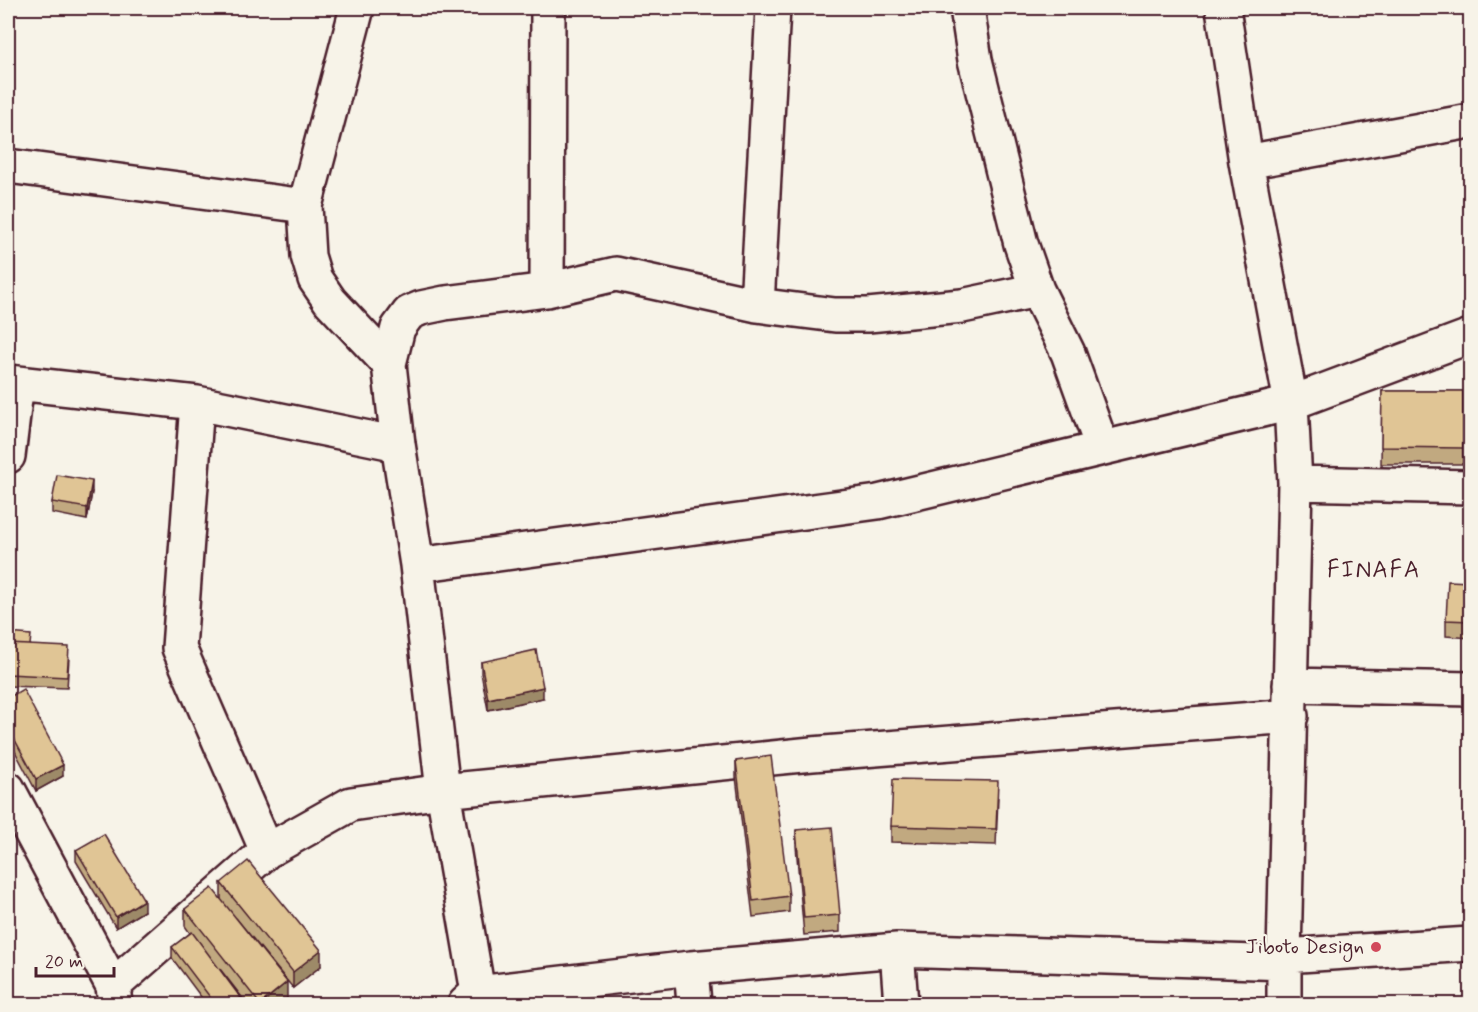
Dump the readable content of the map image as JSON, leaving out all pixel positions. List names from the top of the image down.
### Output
{
  "districts": ["FINAFA"],
  "places": ["Jiboto Design"],
  "scale_bar": "20 m"
}
